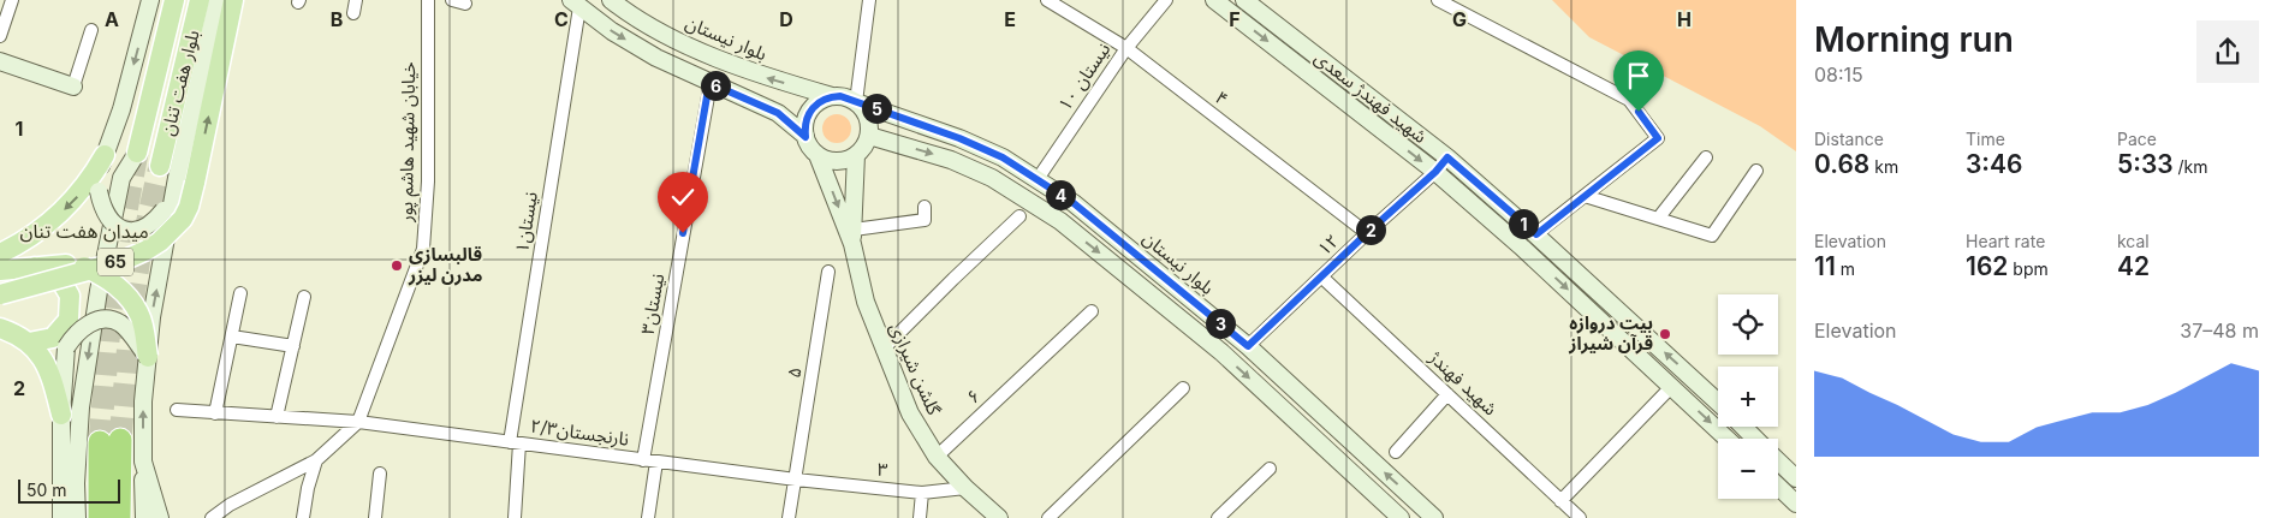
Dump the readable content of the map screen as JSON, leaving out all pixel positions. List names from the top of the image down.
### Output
{
  "streets": {
    "main road": [
      "بلوار نیستان",
      "بلوار هفت تنان",
      "شهید فهندژ سعدی",
      "65",
      "گلشن شیرازی"
    ],
    "street": [
      "نیستان ۱۰",
      "۴",
      "خیابان شهید هاشم پور",
      "۱نیستان",
      "۱۲",
      "۳نیستان",
      "۵",
      "شهید فهندژ",
      "۶",
      "۲/۳نارنجستان",
      "۳"
    ]
  },
  "crossings": [
    ["بلوار نیستان", "نیستان ۱۰"],
    ["بلوار نیستان", "۱۲"],
    ["بلوار نیستان", "گلشن شیرازی"],
    ["نیستان ۱۰", "۴"],
    ["شهید فهندژ سعدی", "۱۲"],
    ["۴", "۱۲"],
    ["خیابان شهید هاشم پور", "۲/۳نارنجستان"],
    ["۱نیستان", "۲/۳نارنجستان"],
    ["۱۲", "شهید فهندژ"],
    ["۳نیستان", "۲/۳نارنجستان"],
    ["گلشن شیرازی", "۶"],
    ["گلشن شیرازی", "۳"],
    ["۵", "۲/۳نارنجستان"],
    ["۵", "۳"],
    ["۲/۳نارنجستان", "۳"]
  ],
  "districts": ["میدان هفت تنان"],
  "places": ["قالبسازی مدرن لیزر", "بیت دروازه قرآن شیراز"],
  "scale_bar": "50 m",
  "page": {
    "heading": ["Morning run", "08:15"],
    "pins": [
      "6",
      "5",
      "4",
      "1",
      "2",
      "3"
    ],
    "stats": [
      ["Distance", "0.68 km"],
      ["Time", "3:46"],
      ["Pace", "5:33 /km"],
      ["Elevation", "11 m"],
      ["Heart rate", "162 bpm"],
      ["kcal", "42"]
    ],
    "map_buttons": ["+", "−"],
    "chart": ["Elevation", "37–48 m"],
    "scale": "50 m"
  },
  "grid": {
    "columns": [
      "A",
      "B",
      "C",
      "D",
      "E",
      "F",
      "G",
      "H"
    ],
    "rows": ["1", "2"]
  }
}
